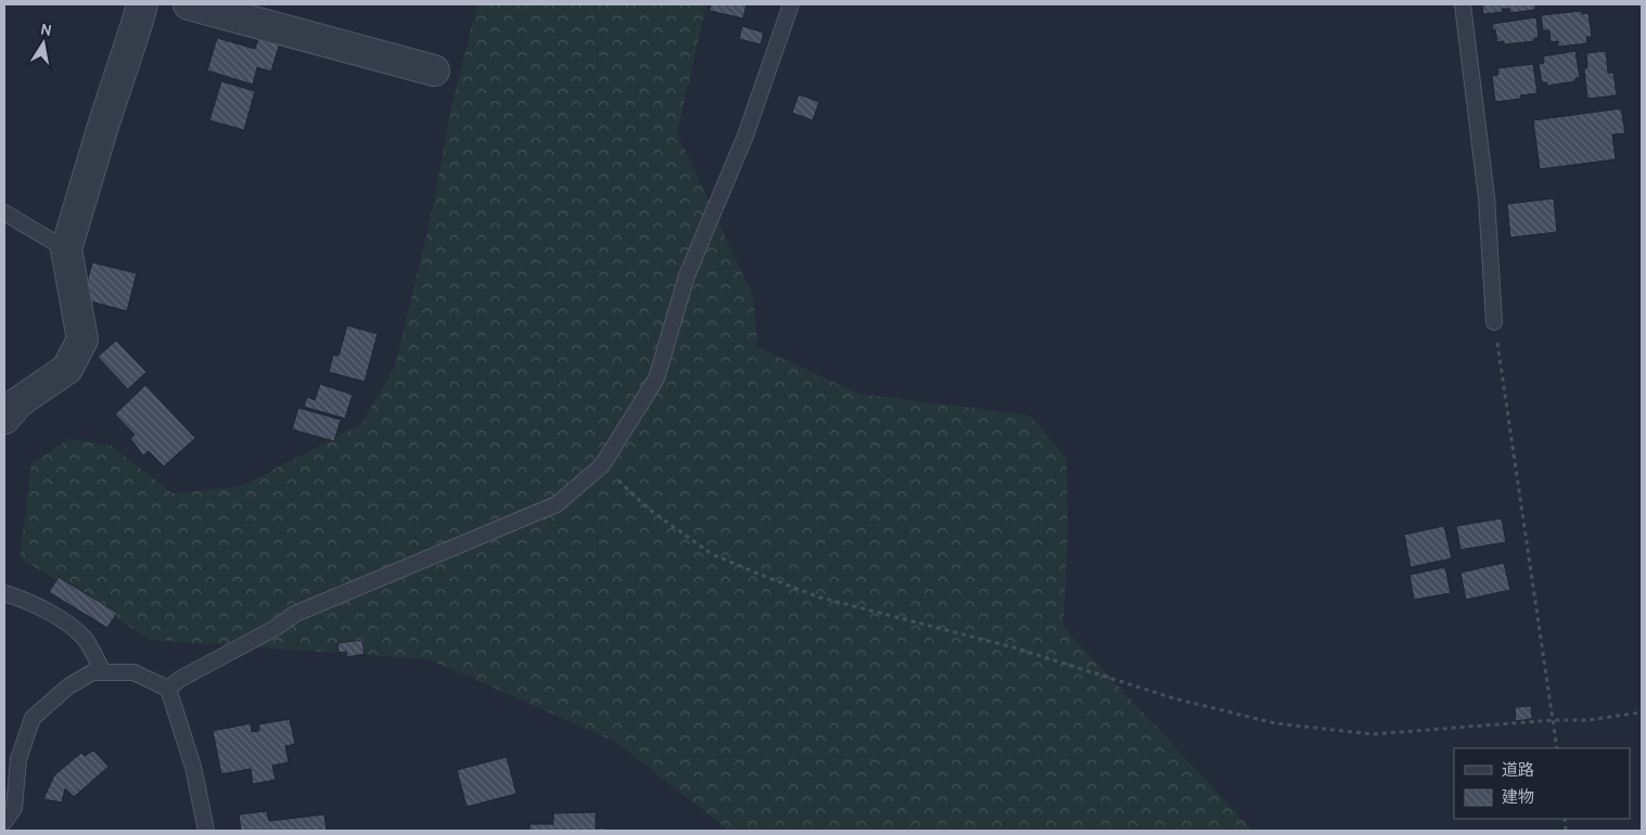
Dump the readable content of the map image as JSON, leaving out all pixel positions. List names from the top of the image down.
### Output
{
  "legend": ["道路", "建物"],
  "north": "top"
}
